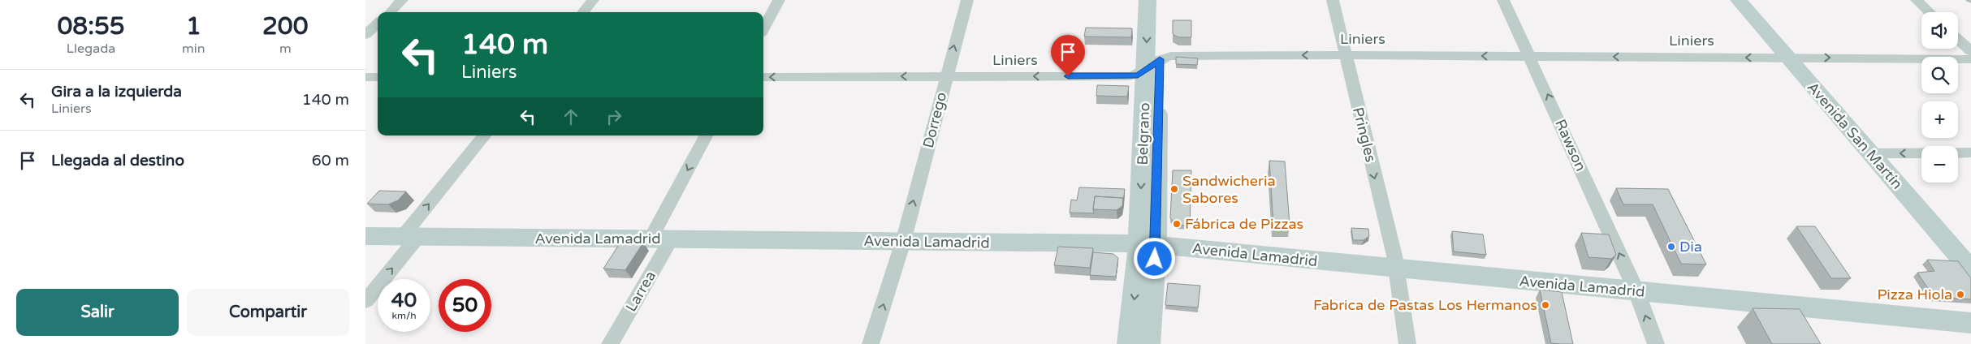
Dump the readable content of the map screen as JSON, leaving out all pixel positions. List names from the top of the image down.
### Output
{
  "streets": {
    "street": [
      "Liniers",
      "Dorrego",
      "Belgrano",
      "Pringles",
      "Avenida San Martín",
      "Rawson",
      "Avenida Lamadrid",
      "Larrea"
    ]
  },
  "crossings": [
    ["Liniers", "Dorrego"],
    ["Liniers", "Belgrano"],
    ["Liniers", "Pringles"],
    ["Liniers", "Avenida San Martín"],
    ["Liniers", "Rawson"],
    ["Dorrego", "Avenida Lamadrid"],
    ["Belgrano", "Avenida Lamadrid"],
    ["Pringles", "Avenida Lamadrid"],
    ["Rawson", "Avenida Lamadrid"],
    ["Avenida Lamadrid", "Larrea"]
  ],
  "one_way": [
    "Dorrego",
    "Pringles",
    "Rawson",
    "Larrea"
  ],
  "places": [
    "Sandwicheria Sabores",
    "Fábrica de Pizzas",
    "Dia",
    "Pizza Hiola",
    "Fabrica de Pastas Los Hermanos"
  ],
  "page": {
    "eta": [
      "08:55",
      "Llegada",
      "1",
      "min",
      "200",
      "m"
    ],
    "map_buttons": ["+", "−"],
    "turn": ["140 m", "Liniers"],
    "list": [
      {
        "name": "Gira a la izquierda",
        "note": "Liniers",
        "value": "140 m"
      },
      {
        "name": "Llegada al destino",
        "value": "60 m"
      }
    ],
    "speed": "40 km/h",
    "limit": "50",
    "buttons": ["Salir", "Compartir"]
  }
}
